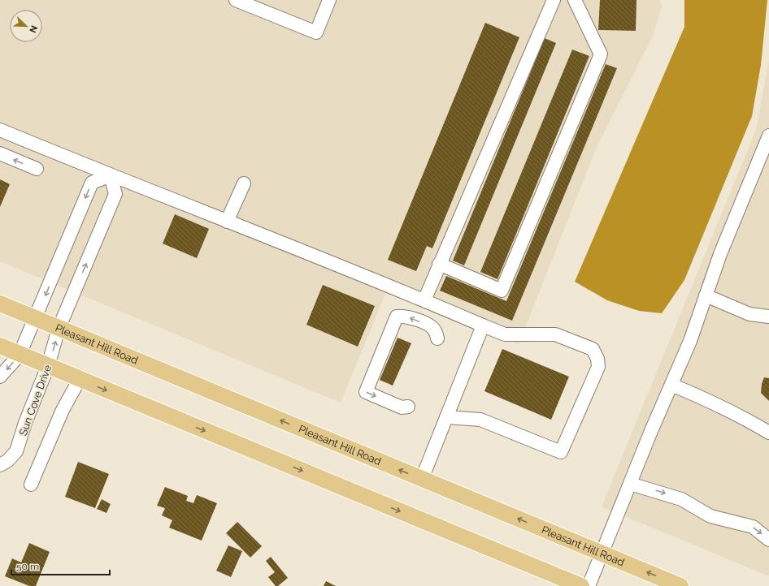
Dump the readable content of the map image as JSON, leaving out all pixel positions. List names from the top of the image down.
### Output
{
  "streets": {
    "main road": ["Pleasant Hill Road"],
    "street": ["Sun Cove Drive"]
  },
  "crossings": [
    ["Pleasant Hill Road", "Sun Cove Drive"]
  ],
  "scale_bar": "50 m",
  "north": "bottom right"
}
